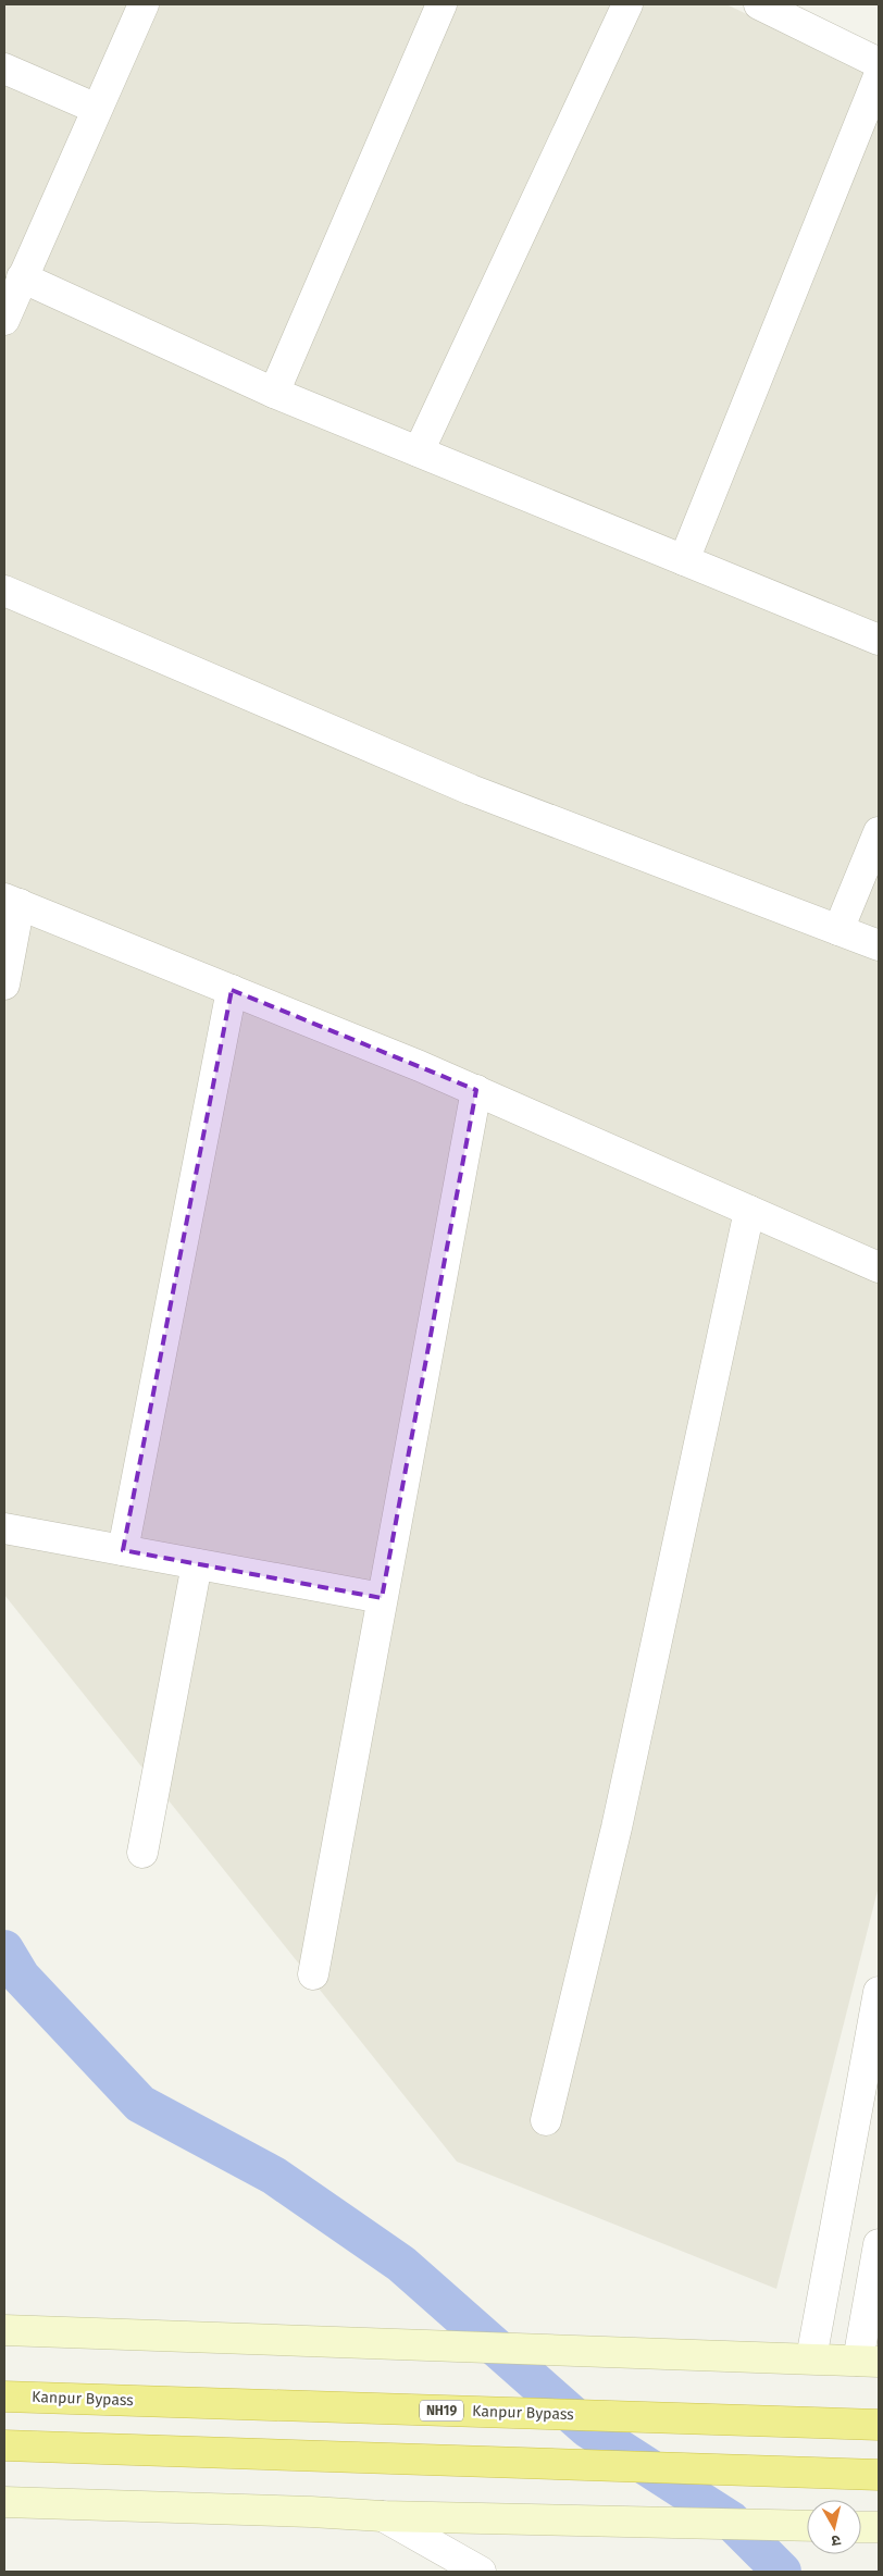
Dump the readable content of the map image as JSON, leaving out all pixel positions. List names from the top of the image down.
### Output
{
  "streets": {
    "highway": ["Kanpur Bypass", "NH19"]
  },
  "north": "bottom"
}
